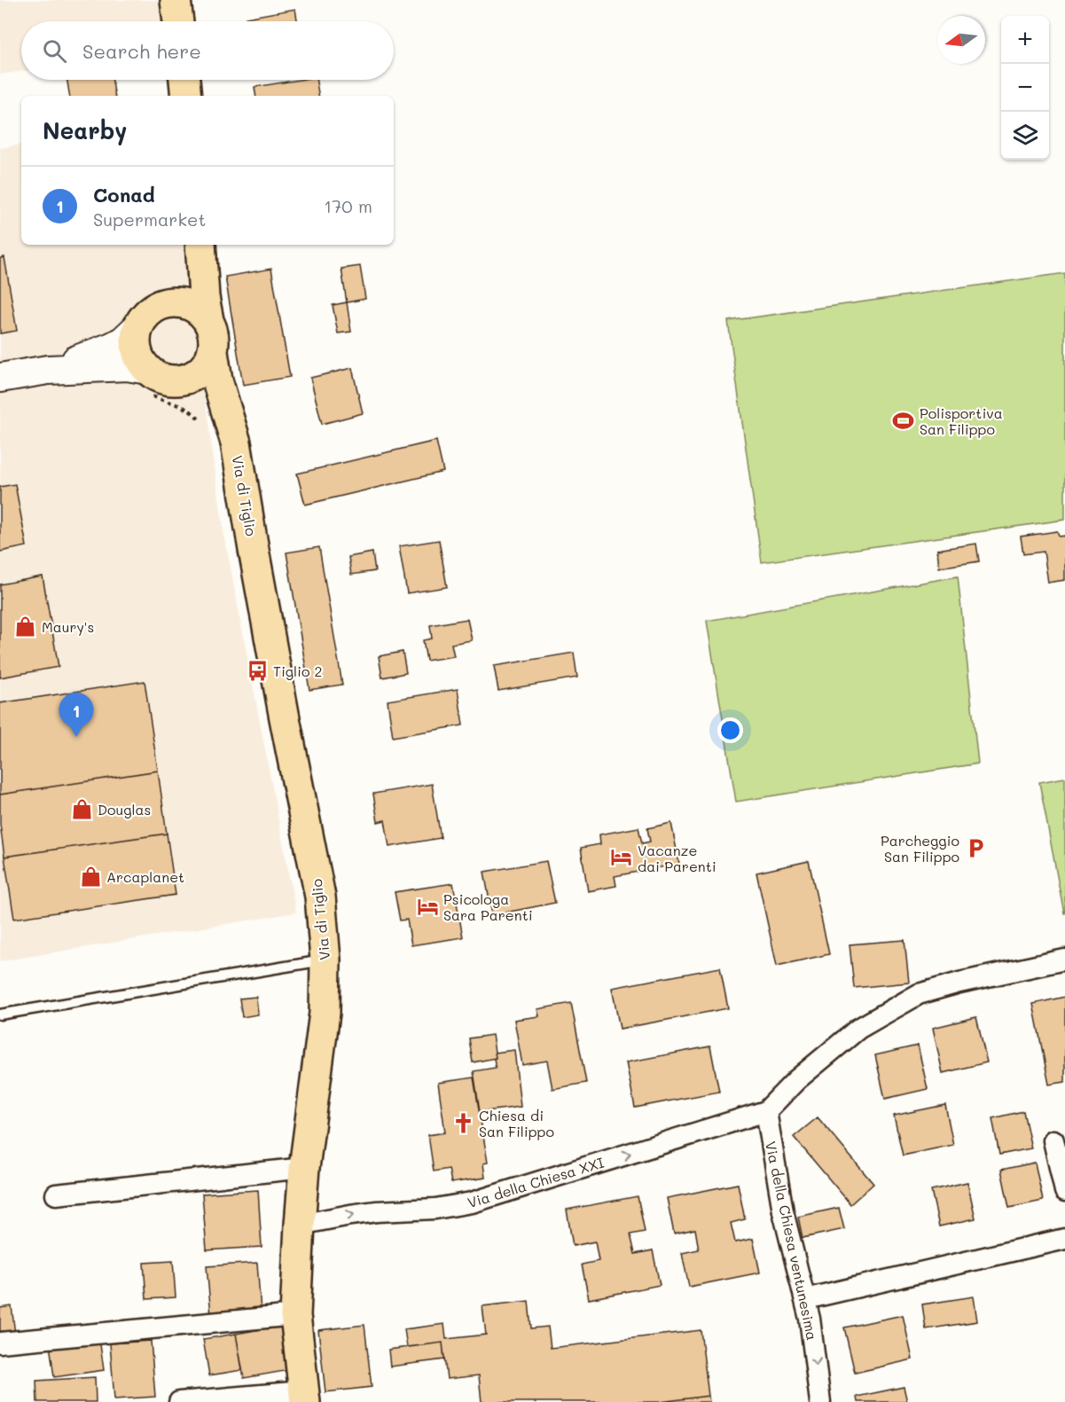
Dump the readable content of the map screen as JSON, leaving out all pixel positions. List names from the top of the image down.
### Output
{
  "streets": {
    "main road": ["Via di Tiglio"],
    "street": ["Via della Chiesa XXI", "Via della Chiesa ventunesima"]
  },
  "crossings": [
    ["Via di Tiglio", "Via della Chiesa XXI"],
    ["Via della Chiesa XXI", "Via della Chiesa ventunesima"]
  ],
  "one_way": ["Via della Chiesa XXI", "Via della Chiesa ventunesima"],
  "places": {
    "sports": ["Polisportiva San Filippo"],
    "shop": ["Maury's", "Douglas", "Arcaplanet"],
    "bus stop": ["Tiglio 2"],
    "parking": ["Parcheggio San Filippo"],
    "hotel": ["Vacanze dai Parenti", "Psicologa Sara Parenti"],
    "church": ["Chiesa di San Filippo"]
  },
  "north": "left",
  "page": {
    "map_buttons": ["+", "−"],
    "search": "Search here",
    "heading": "Nearby",
    "list": [
      {
        "mark": "1",
        "name": "Conad",
        "note": "Supermarket",
        "value": "170 m"
      }
    ],
    "pins": "1"
  }
}
